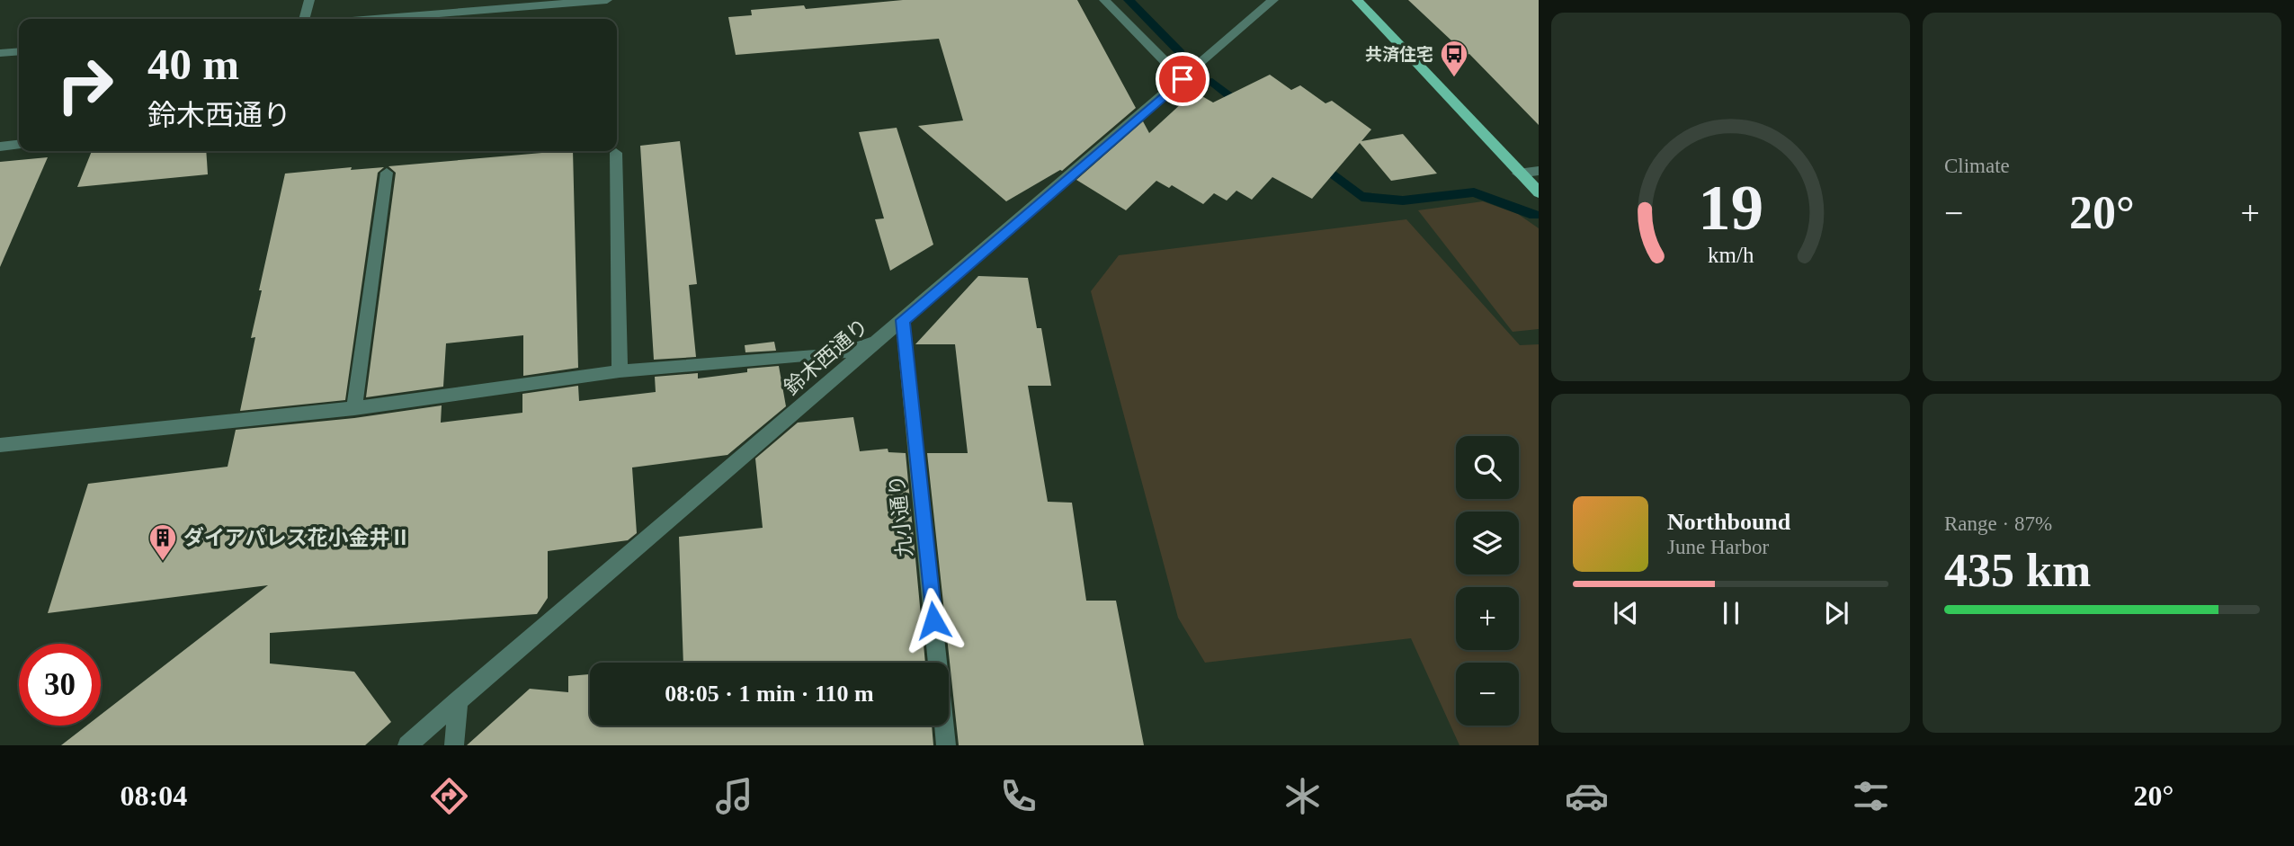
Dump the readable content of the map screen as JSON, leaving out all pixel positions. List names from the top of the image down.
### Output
{
  "streets": {
    "street": ["鈴木西通り", "九小通り"]
  },
  "crossings": [
    ["鈴木西通り", "九小通り"]
  ],
  "places": {
    "bus stop": ["共済住宅"],
    "building": ["ダイアパレス花小金井Ⅱ"]
  },
  "page": {
    "tile": [
      "Climate",
      ["Range · 87%", "435 km"]
    ],
    "turn": ["40 m", "鈴木西通り"],
    "heat": ["−", "20°", "+"],
    "map_buttons": ["+", "−"],
    "song": ["Northbound", "June Harbor"],
    "limit": "30",
    "trip": "08:05 · 1 min · 110 m",
    "tabs": ["08:04", "20°"],
    "gauge": ["19", "km/h"]
  }
}
